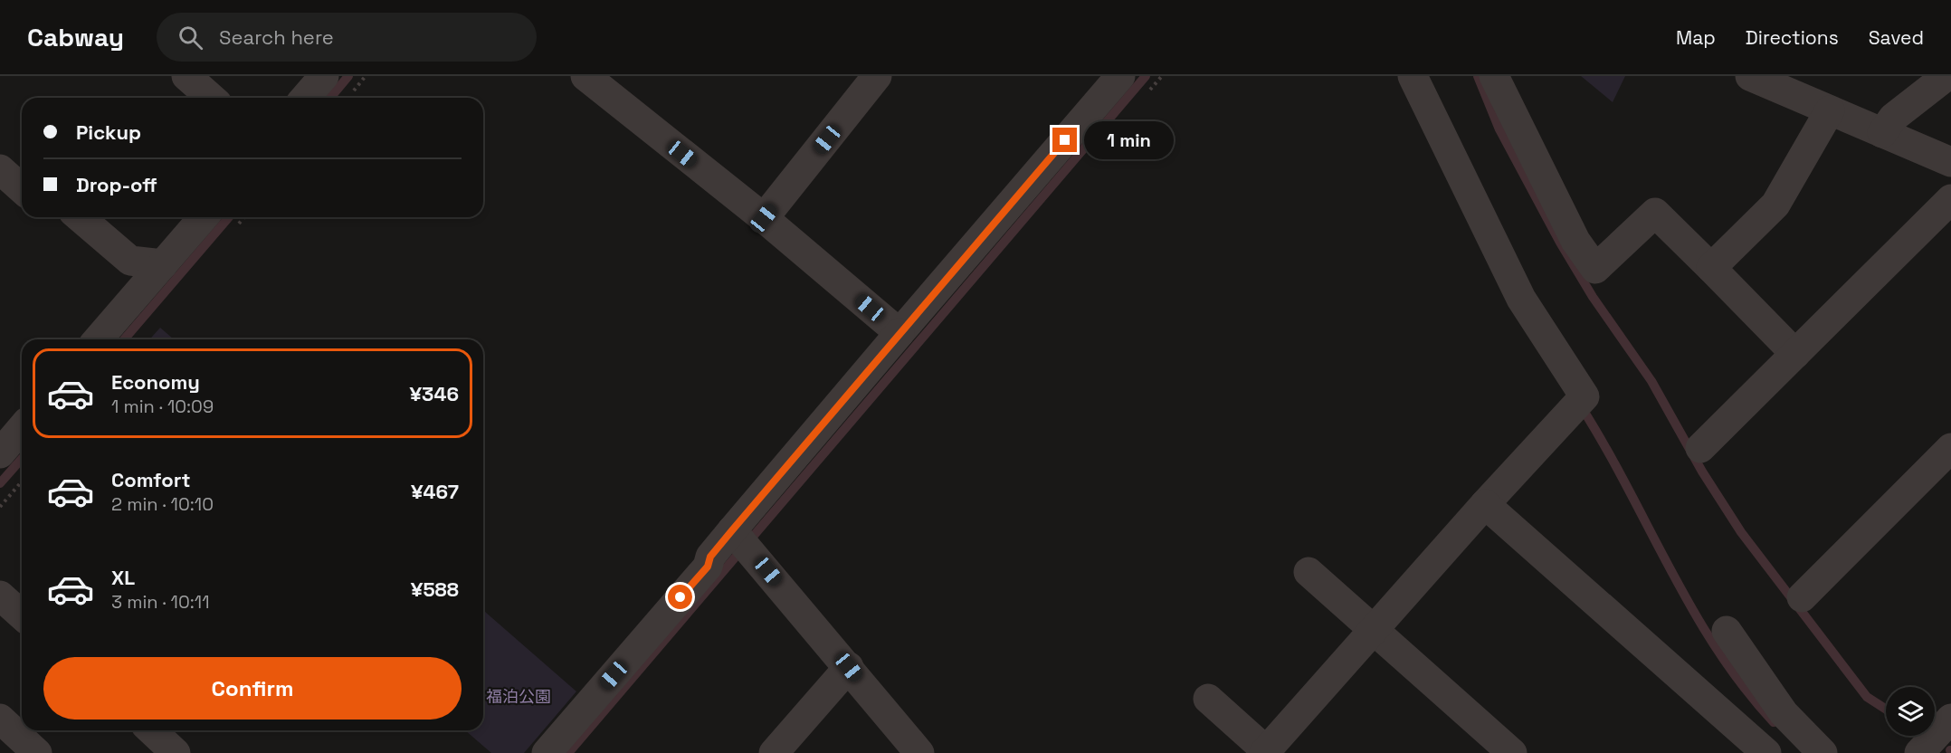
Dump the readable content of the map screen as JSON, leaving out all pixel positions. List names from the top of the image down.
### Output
{
  "parks": ["福泊公園"],
  "page": {
    "header": "Cabway",
    "search": "Search here",
    "nav": ["Map", "Directions", "Saved"],
    "banner": ["Pickup", "Drop-off"],
    "bubble": "1 min",
    "list": [
      {
        "name": "Economy",
        "note": "1 min · 10:09",
        "value": "¥346"
      },
      {
        "name": "Comfort",
        "note": "2 min · 10:10",
        "value": "¥467"
      },
      {
        "name": "XL",
        "note": "3 min · 10:11",
        "value": "¥588"
      }
    ],
    "buttons": "Confirm"
  }
}
